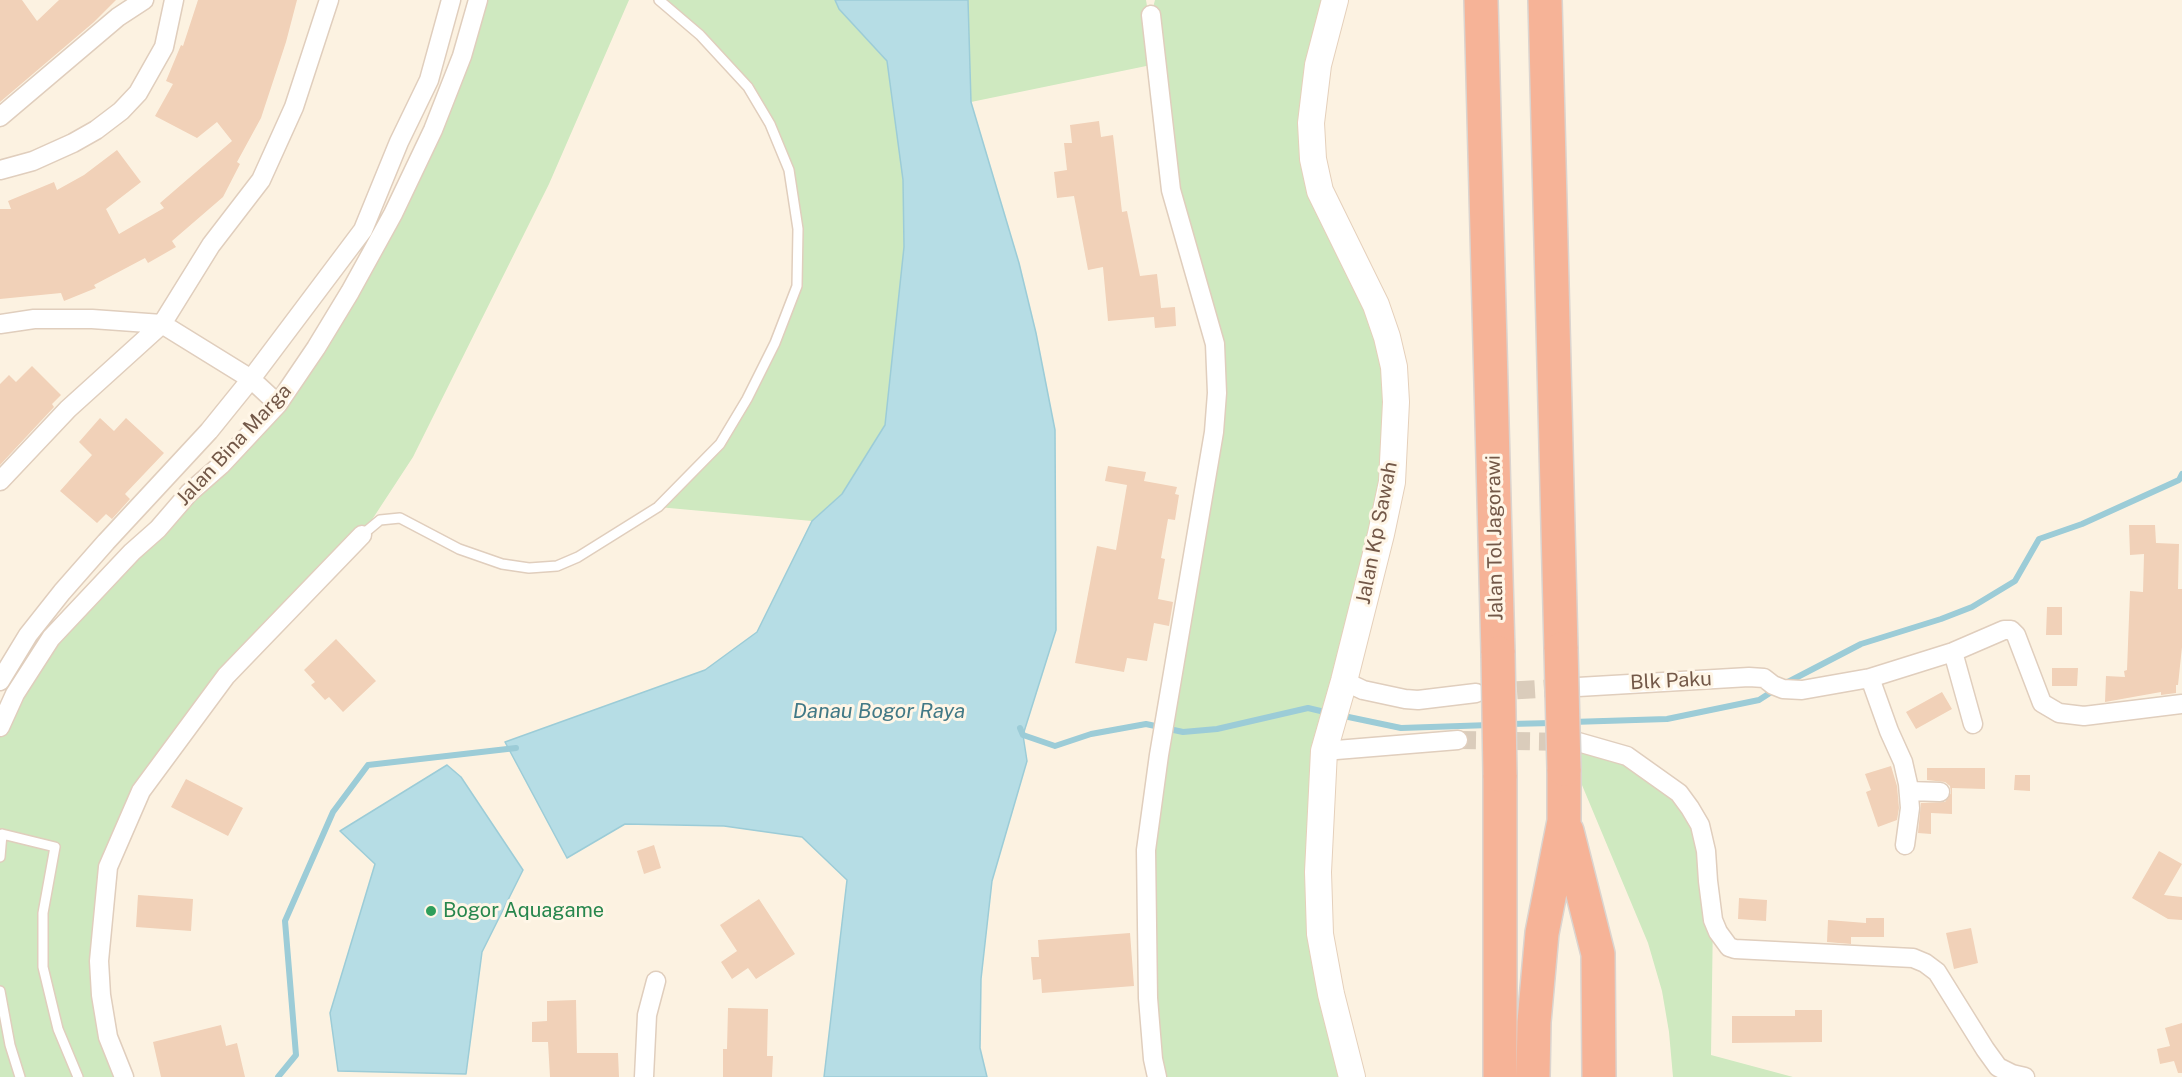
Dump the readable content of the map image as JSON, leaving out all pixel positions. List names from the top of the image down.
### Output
{
  "streets": {
    "highway": ["Jalan Tol Jagorawi"],
    "street": ["Jalan Bina Marga", "Jalan Kp Sawah", "Blk Paku"]
  },
  "water": ["Danau Bogor Raya"],
  "places": ["Bogor Aquagame"]
}
